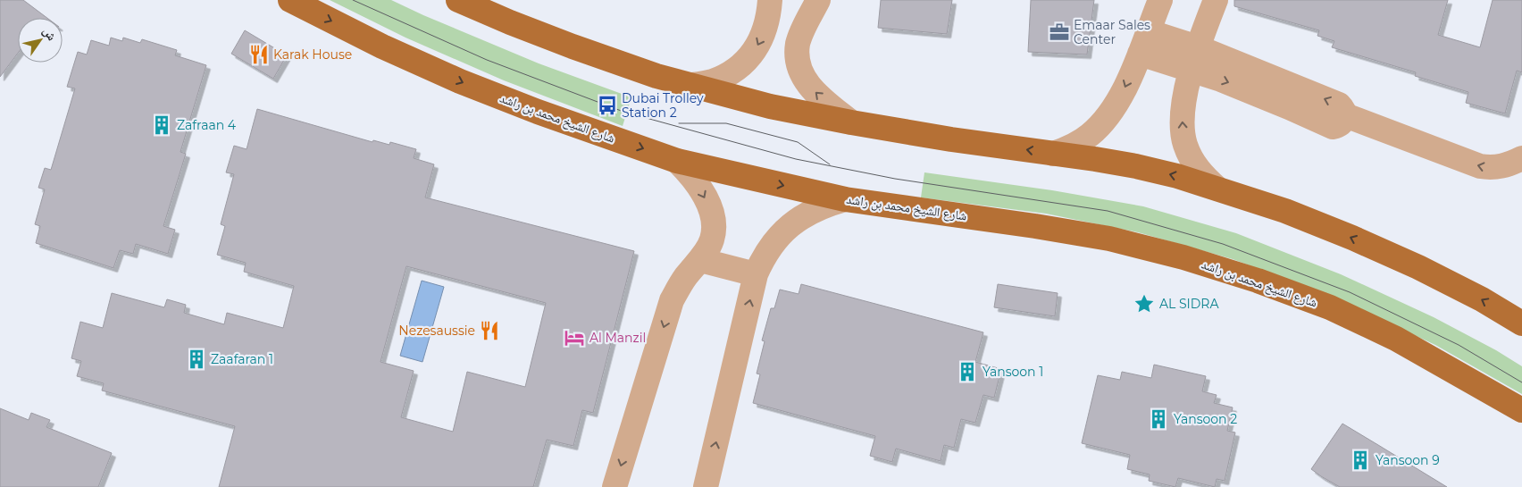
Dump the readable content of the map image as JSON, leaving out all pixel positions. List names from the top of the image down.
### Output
{
  "streets": {
    "main road": ["شارع الشيخ محمد بن راشد"]
  },
  "places": {
    "office": ["Emaar Sales Center"],
    "restaurant": ["Karak House", "Nezesaussie"],
    "bus stop": ["Dubai Trolley Station 2"],
    "building": [
      "Zafraan 4",
      "Zaafaran 1",
      "Yansoon 1",
      "Yansoon 2",
      "Yansoon 9"
    ],
    "place": ["AL SIDRA"],
    "hotel": ["Al Manzil"]
  },
  "north": "top right"
}
